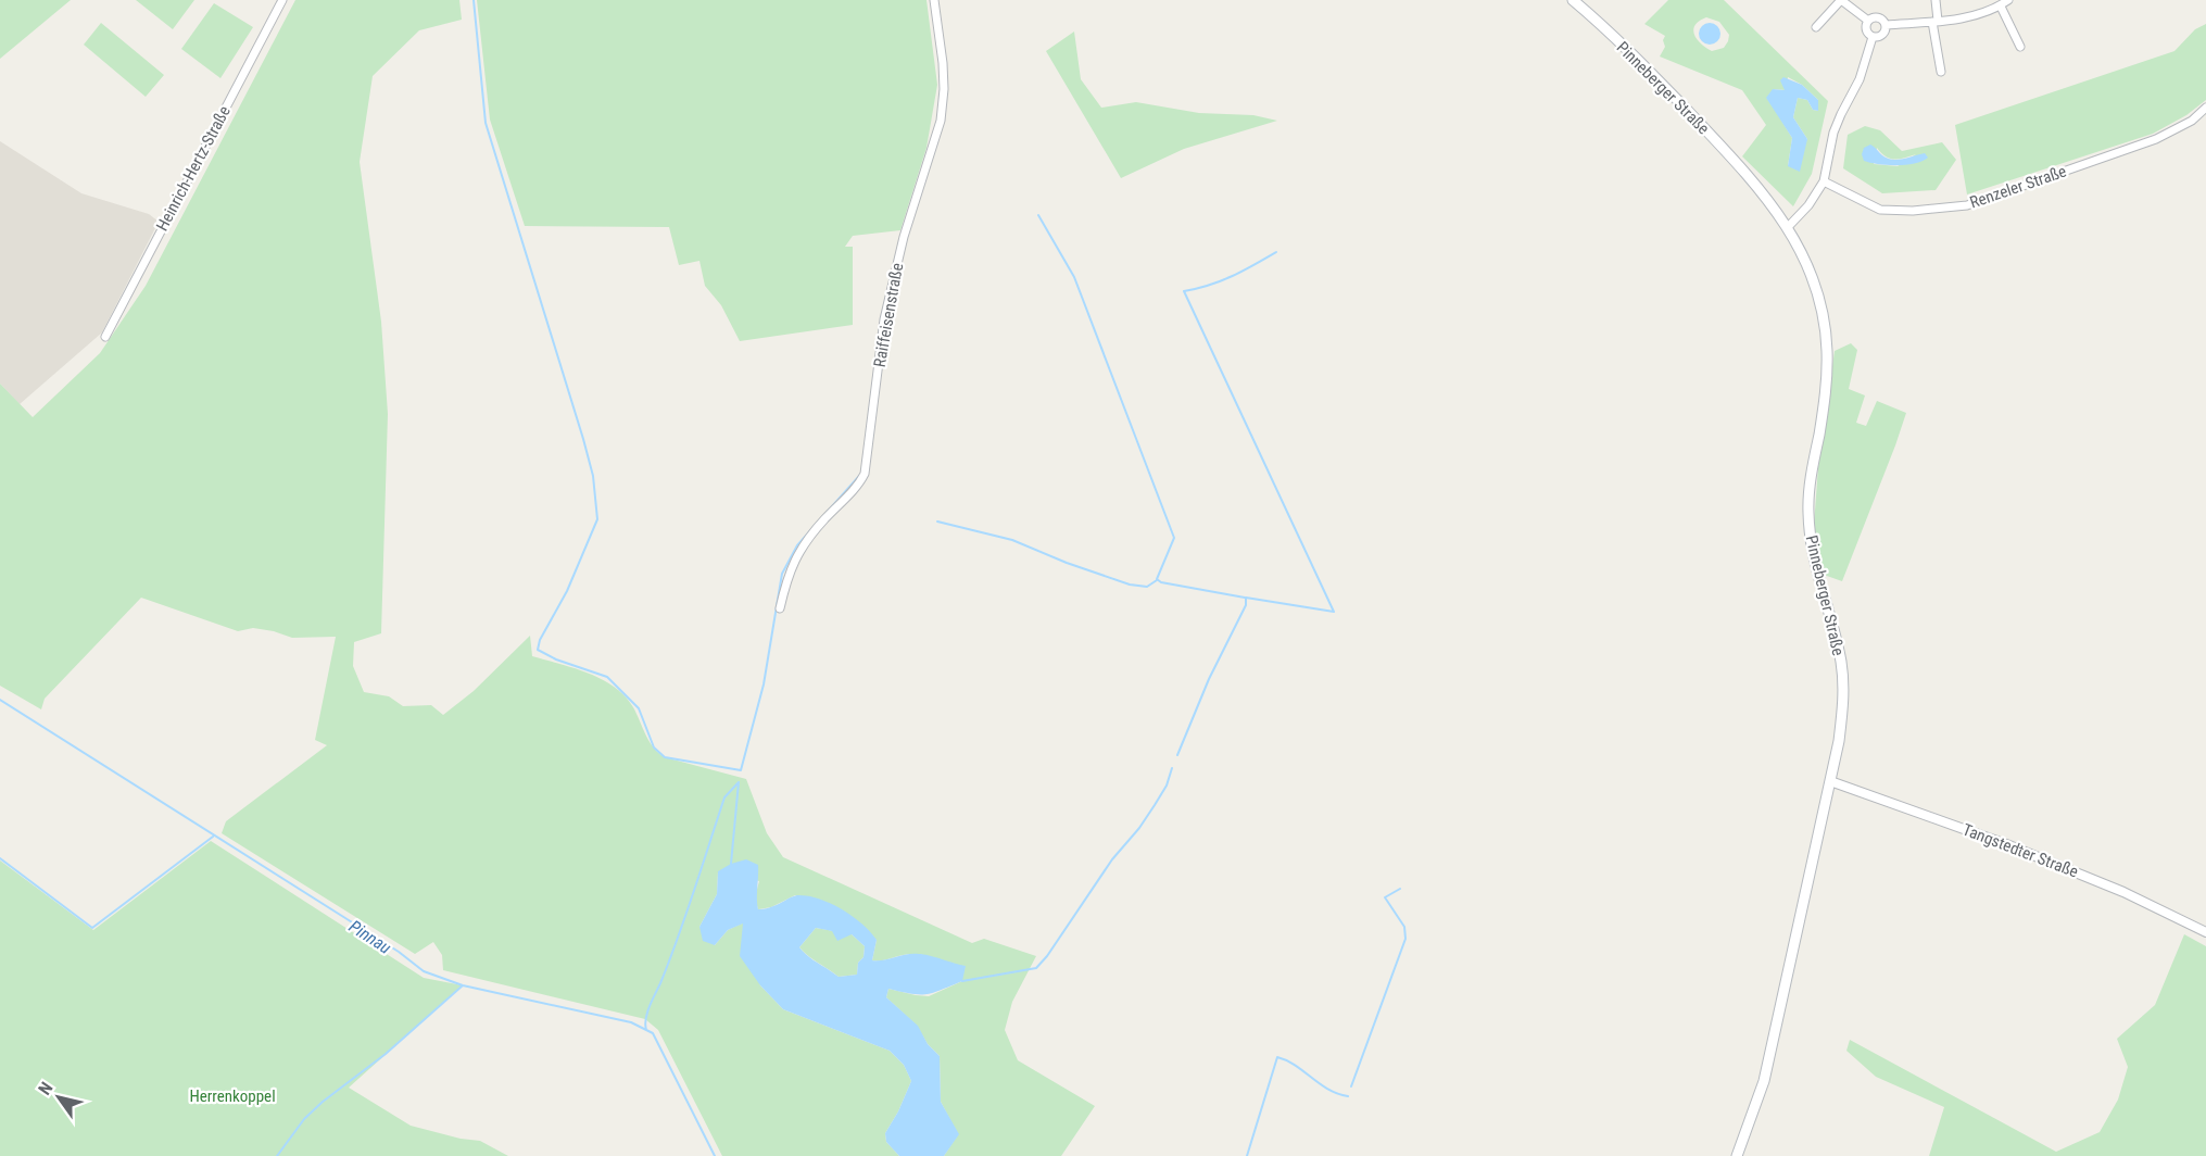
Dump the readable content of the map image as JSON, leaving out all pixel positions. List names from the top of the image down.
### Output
{
  "streets": {
    "main road": ["Pinneberger Straße"],
    "street": [
      "Heinrich-Hertz-Straße",
      "Renzeler Straße",
      "Raiffeisenstraße",
      "Tangstedter Straße"
    ]
  },
  "crossings": [
    ["Pinneberger Straße", "Tangstedter Straße"]
  ],
  "water": ["Pinnau"],
  "parks": ["Herrenkoppel"],
  "north": "top left"
}
